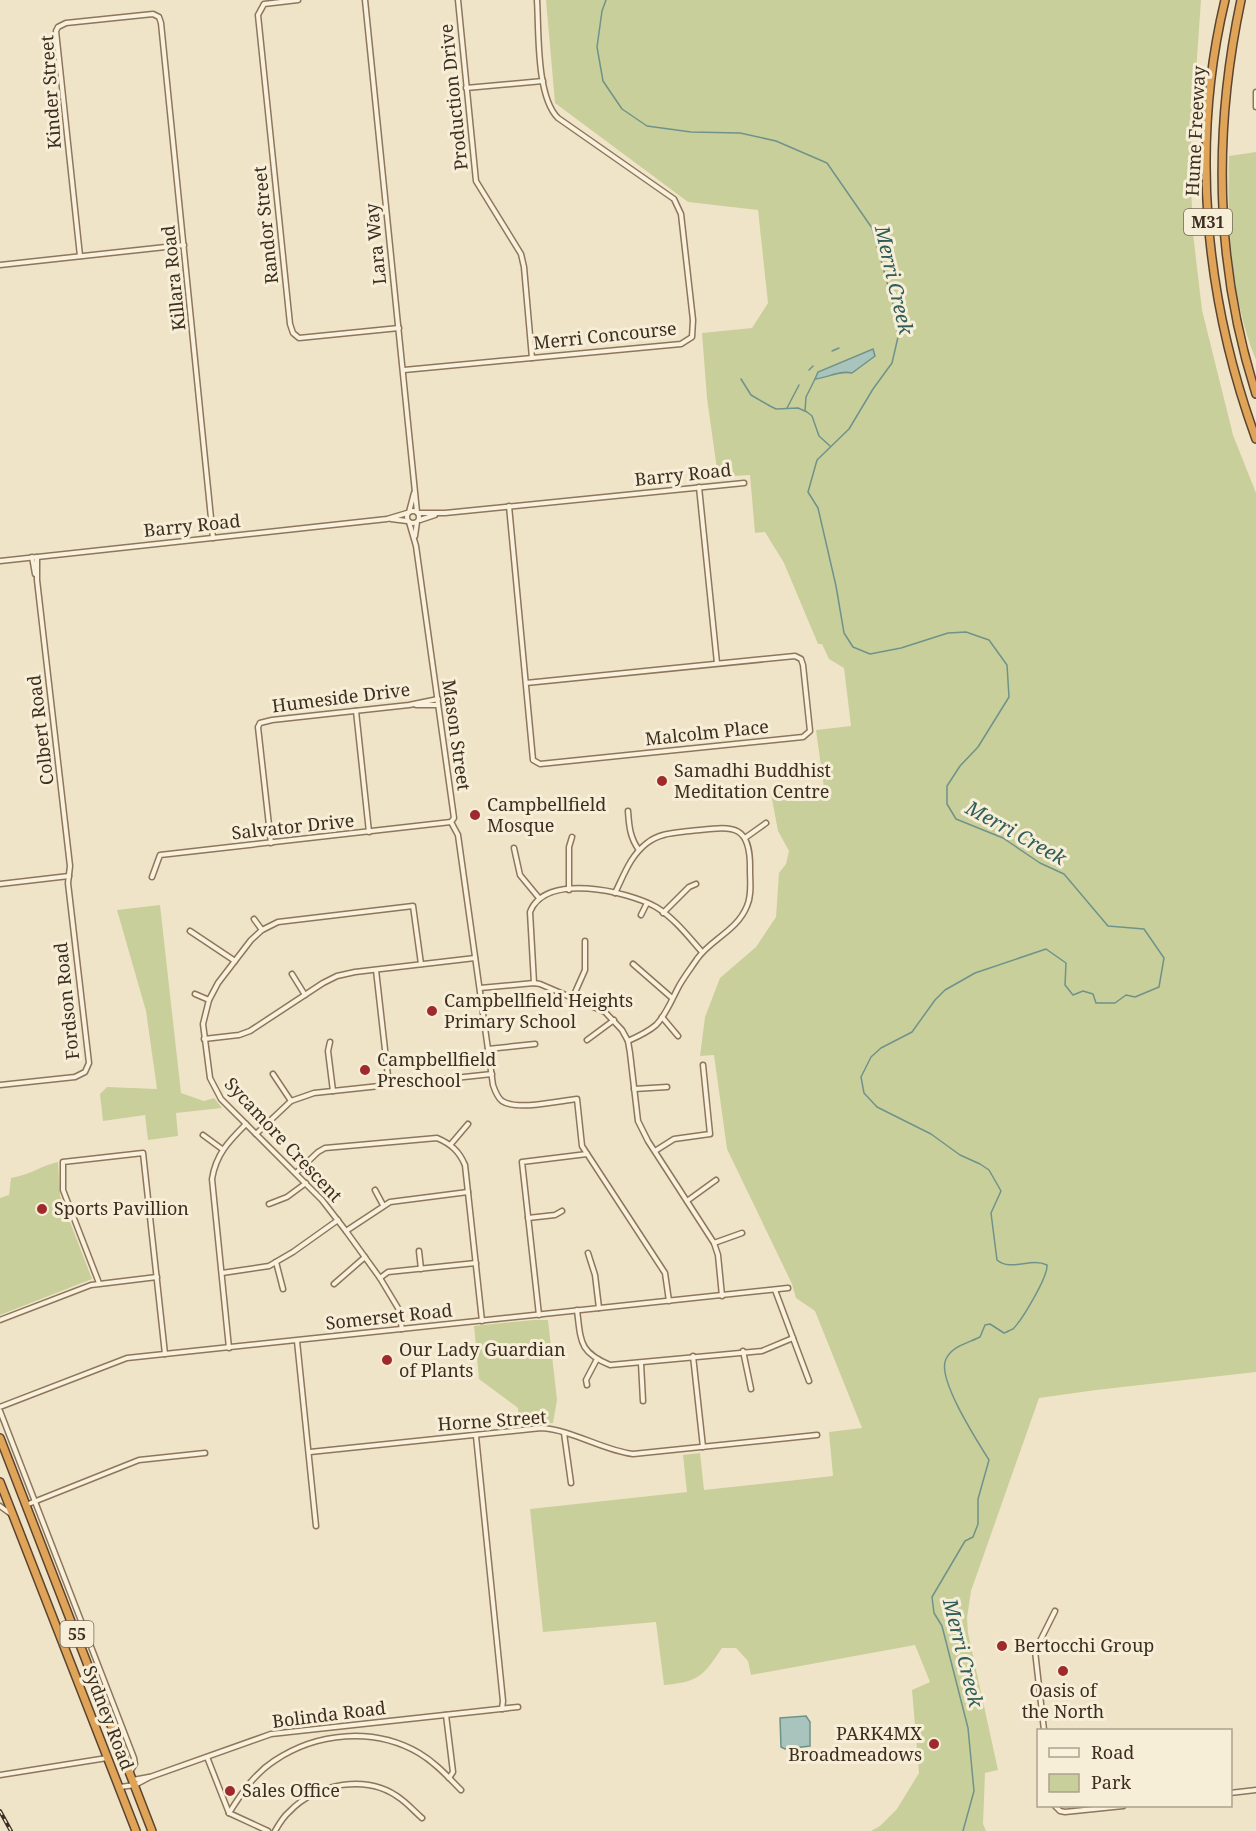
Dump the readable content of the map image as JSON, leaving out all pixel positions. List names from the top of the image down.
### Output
{
  "streets": {
    "highway": [
      "Hume Freeway",
      "M31",
      "55",
      "Sydney Road"
    ],
    "street": [
      "Kinder Street",
      "Production Drive",
      "Randor Street",
      "Lara Way",
      "Killara Road",
      "Merri Concourse",
      "Barry Road",
      "Humeside Drive",
      "Colbert Road",
      "Malcolm Place",
      "Mason Street",
      "Salvator Drive",
      "Fordson Road",
      "Sycamore Crescent",
      "Somerset Road",
      "Horne Street",
      "Bolinda Road"
    ]
  },
  "crossings": [
    ["Kinder Street", "Killara Road"],
    ["Production Drive", "Merri Concourse"],
    ["Randor Street", "Lara Way"],
    ["Lara Way", "Merri Concourse"],
    ["Killara Road", "Barry Road"],
    ["Barry Road", "Colbert Road"],
    ["Barry Road", "Mason Street"],
    ["Humeside Drive", "Mason Street"],
    ["Humeside Drive", "Salvator Drive"],
    ["Colbert Road", "Fordson Road"],
    ["Mason Street", "Salvator Drive"],
    ["Sycamore Crescent", "Somerset Road"],
    ["Somerset Road", "Sydney Road"],
    ["Bolinda Road", "Sydney Road"]
  ],
  "water": ["Merri Creek"],
  "places": [
    "Samadhi Buddhist Meditation Centre",
    "Campbellfield Mosque",
    "Campbellfield Heights Primary School",
    "Campbellfield Preschool",
    "Sports Pavillion",
    "Our Lady Guardian of Plants",
    "Bertocchi Group",
    "Oasis of the North",
    "PARK4MX Broadmeadows",
    "Sales Office"
  ],
  "legend": ["Road", "Park"]
}
